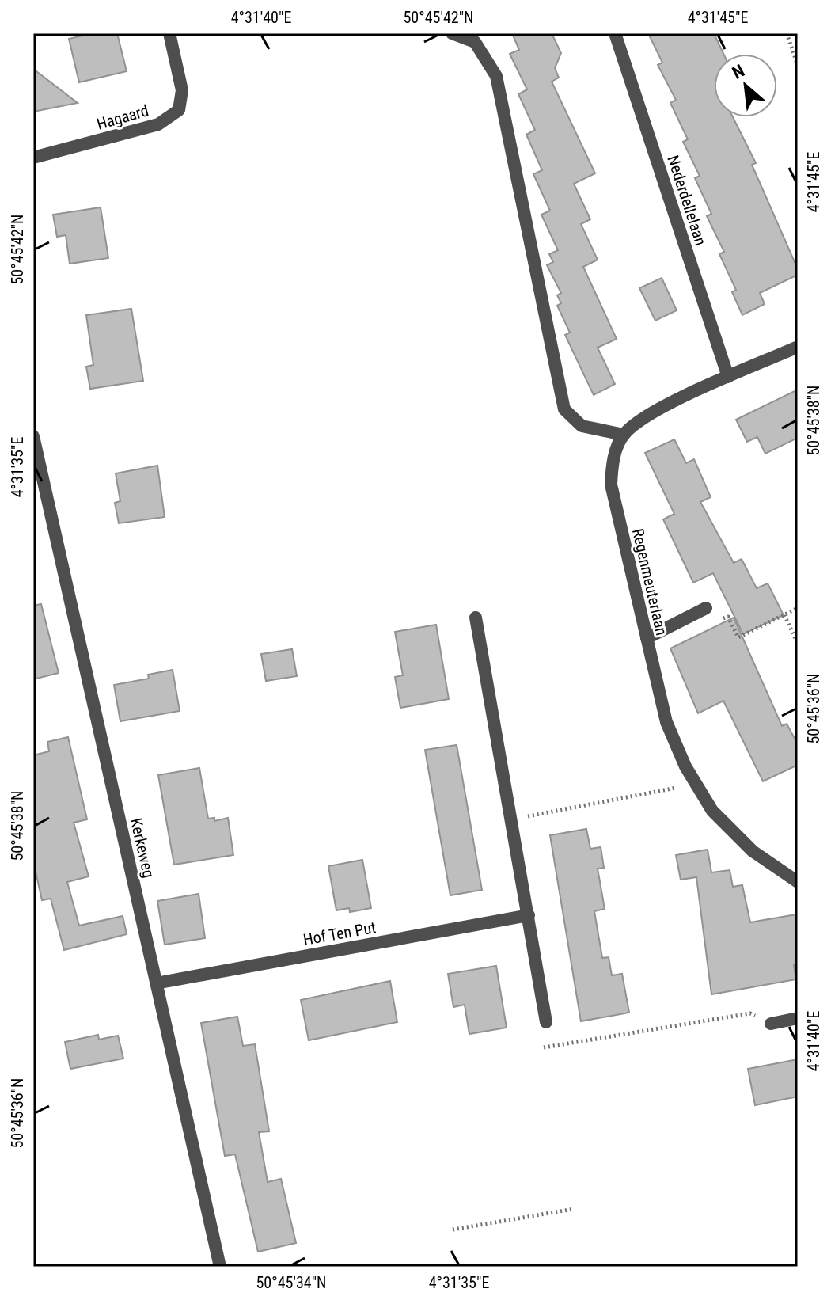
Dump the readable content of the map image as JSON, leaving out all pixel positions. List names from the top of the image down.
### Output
{
  "streets": {
    "street": [
      "Hagaard",
      "Nederdellelaan",
      "Regenmeuterlaan",
      "Kerkeweg",
      "Hof Ten Put"
    ]
  },
  "crossings": [
    ["Nederdellelaan", "Regenmeuterlaan"],
    ["Kerkeweg", "Hof Ten Put"]
  ],
  "north": "top left",
  "coordinates": [
    "4°31'40\"E",
    "50°45'42\"N",
    "4°31'45\"E",
    "50°45'38\"N",
    "4°31'35\"E",
    "50°45'36\"N",
    "50°45'34\"N"
  ]
}
